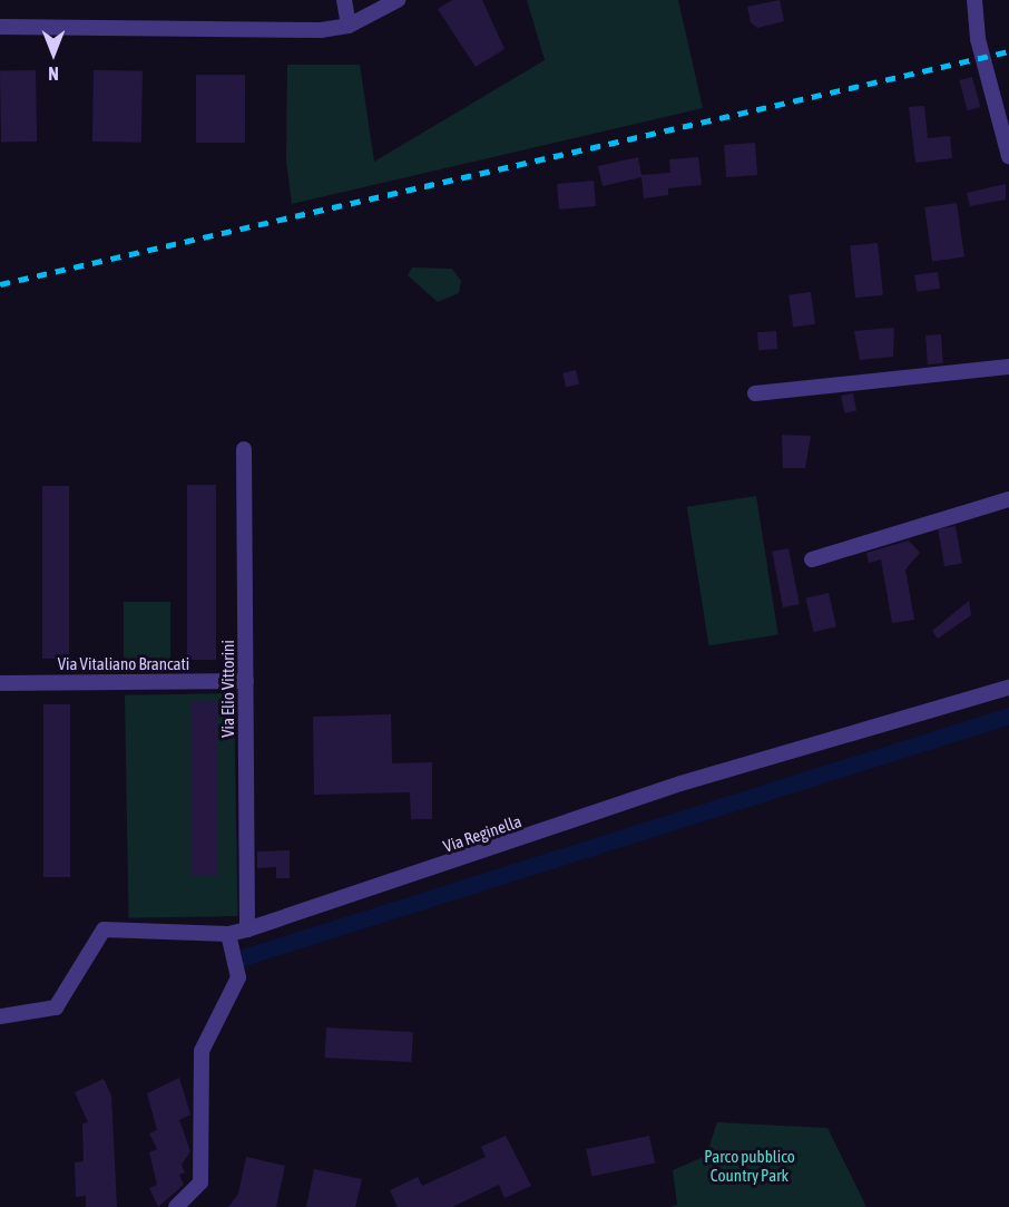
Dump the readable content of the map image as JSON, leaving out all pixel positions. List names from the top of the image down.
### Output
{
  "streets": {
    "street": ["Via Vitaliano Brancati", "Via Elio Vittorini", "Via Reginella"]
  },
  "crossings": [
    ["Via Vitaliano Brancati", "Via Elio Vittorini"],
    ["Via Elio Vittorini", "Via Reginella"]
  ],
  "parks": ["Parco pubblico Country Park"],
  "north": "bottom"
}
